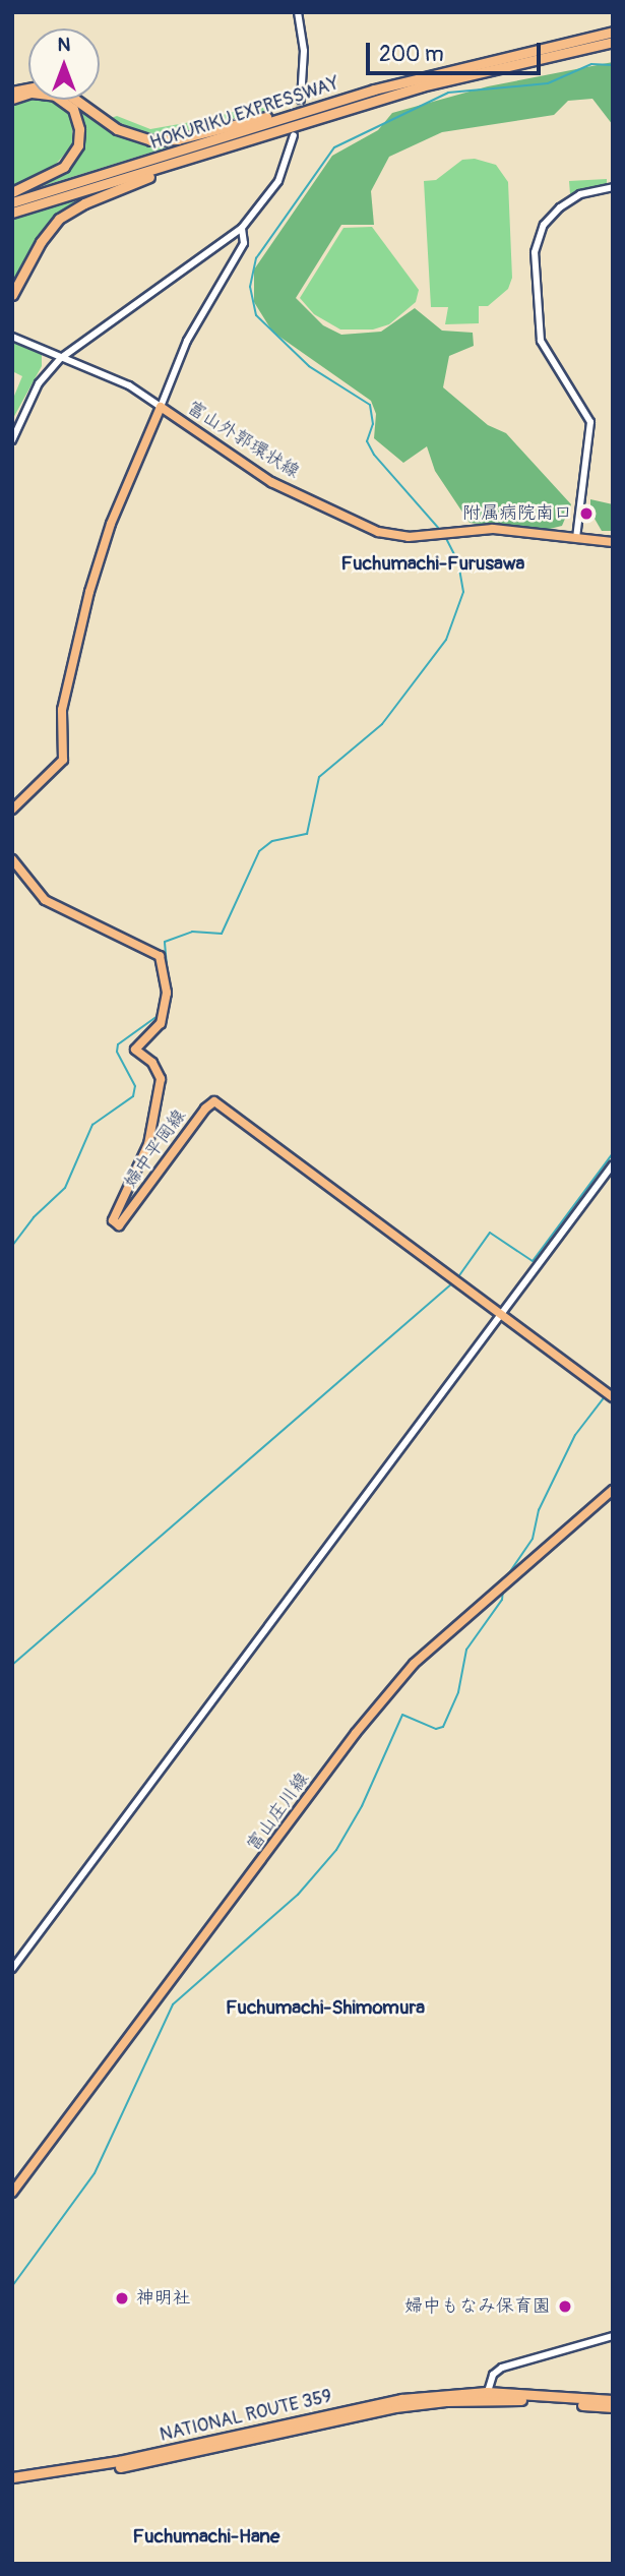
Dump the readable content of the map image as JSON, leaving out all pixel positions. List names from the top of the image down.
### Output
{
  "streets": {
    "highway": ["HOKURIKU EXPRESSWAY", "NATIONAL ROUTE 359"],
    "main road": ["富山外郭環状線", "婦中平岡線", "富山庄川線"]
  },
  "districts": ["Fuchumachi-Furusawa", "Fuchumachi-Shimomura", "Fuchumachi-Hane"],
  "places": ["附属病院南口", "神明社", "婦中もなみ保育園"],
  "scale_bar": "200 m",
  "north": "top"
}
